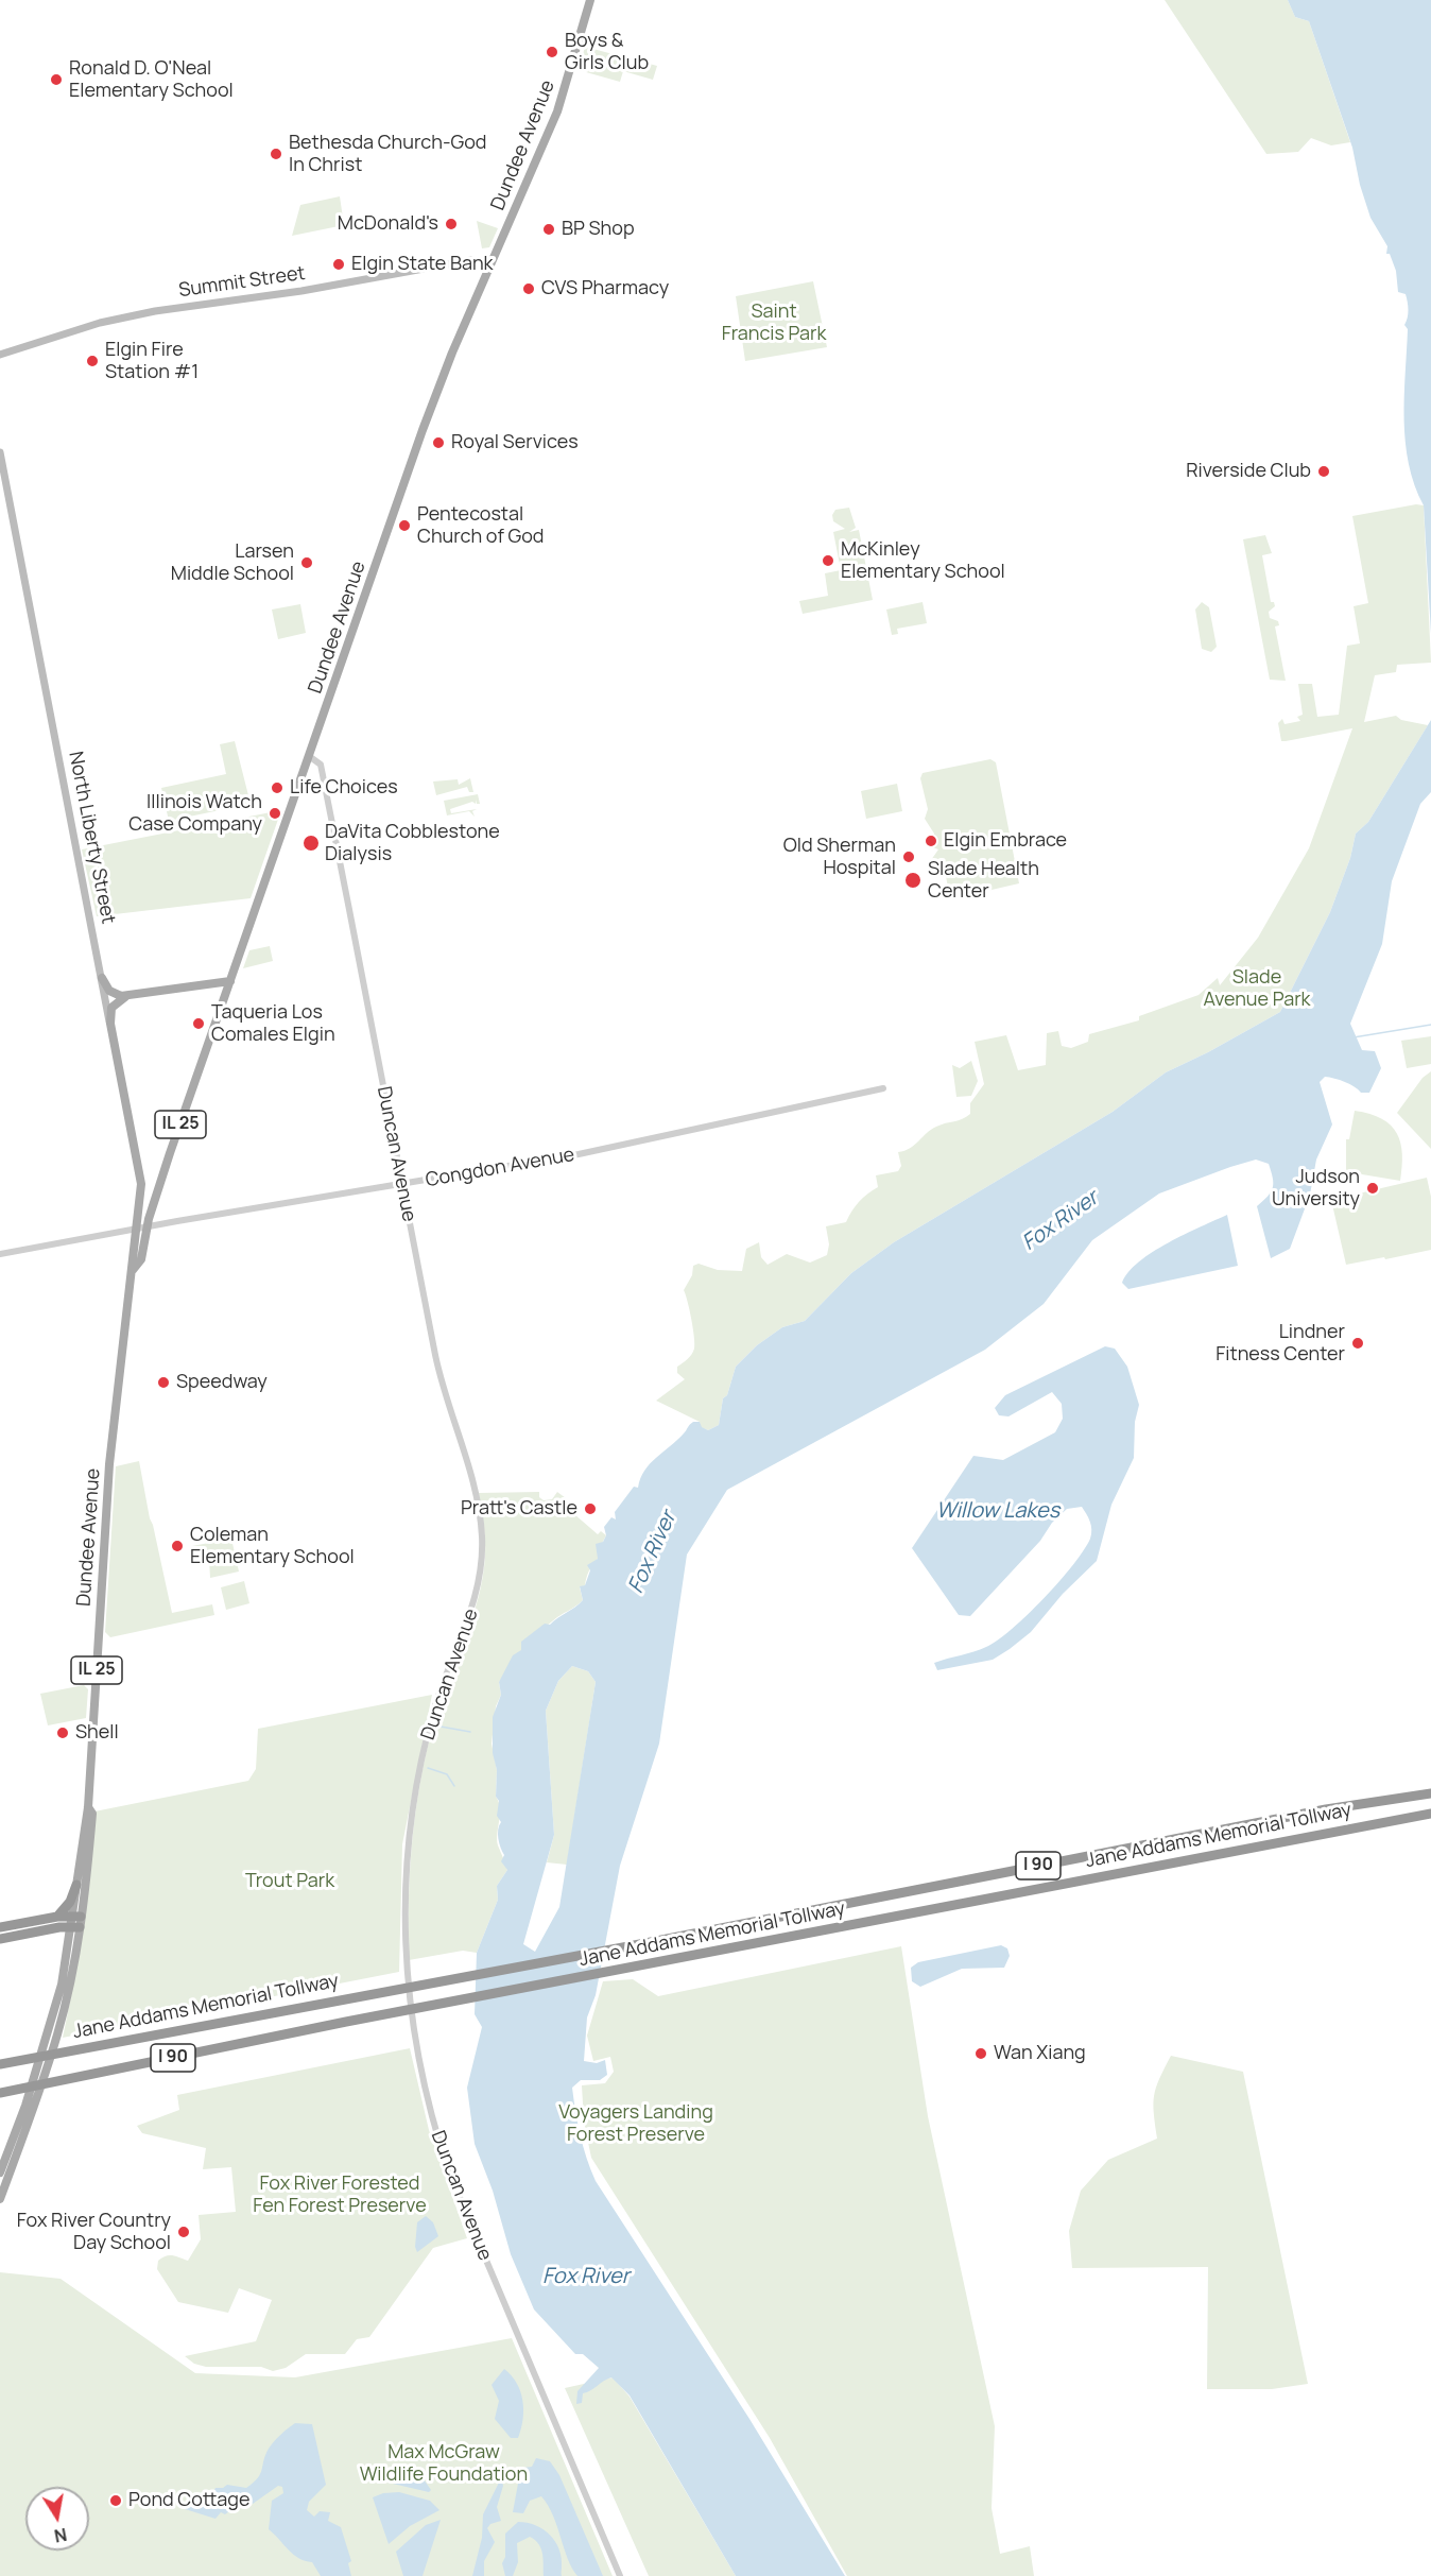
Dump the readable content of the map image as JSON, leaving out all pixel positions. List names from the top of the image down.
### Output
{
  "streets": {
    "highway": ["Jane Addams Memorial Tollway", "I 90"],
    "main road": [
      "Dundee Avenue",
      "Summit Street",
      "North Liberty Street",
      "IL 25"
    ],
    "street": ["Duncan Avenue", "Congdon Avenue"]
  },
  "crossings": [
    ["Dundee Avenue", "Summit Street"],
    ["Dundee Avenue", "North Liberty Street"],
    ["Dundee Avenue", "Duncan Avenue"],
    ["Dundee Avenue", "Congdon Avenue"],
    ["North Liberty Street", "Congdon Avenue"],
    ["Duncan Avenue", "Congdon Avenue"]
  ],
  "water": ["Fox River", "Willow Lakes"],
  "parks": [
    "Saint Francis Park",
    "Slade Avenue Park",
    "Trout Park",
    "Voyagers Landing Forest Preserve",
    "Fox River Forested Fen Forest Preserve",
    "Max McGraw Wildlife Foundation"
  ],
  "places": [
    "Boys & Girls Club",
    "Ronald D. O'Neal Elementary School",
    "Bethesda Church-God In Christ",
    "McDonald's",
    "BP Shop",
    "Elgin State Bank",
    "CVS Pharmacy",
    "Elgin Fire Station #1",
    "Royal Services",
    "Riverside Club",
    "Pentecostal Church of God",
    "McKinley Elementary School",
    "Larsen Middle School",
    "Life Choices",
    "Illinois Watch Case Company",
    "Elgin Embrace",
    "DaVita Cobblestone Dialysis",
    "Old Sherman Hospital",
    "Slade Health Center",
    "Taqueria Los Comales Elgin",
    "Judson University",
    "Lindner Fitness Center",
    "Speedway",
    "Pratt's Castle",
    "Coleman Elementary School",
    "Shell",
    "Wan Xiang",
    "Fox River Country Day School",
    "Pond Cottage"
  ],
  "north": "bottom"
}
